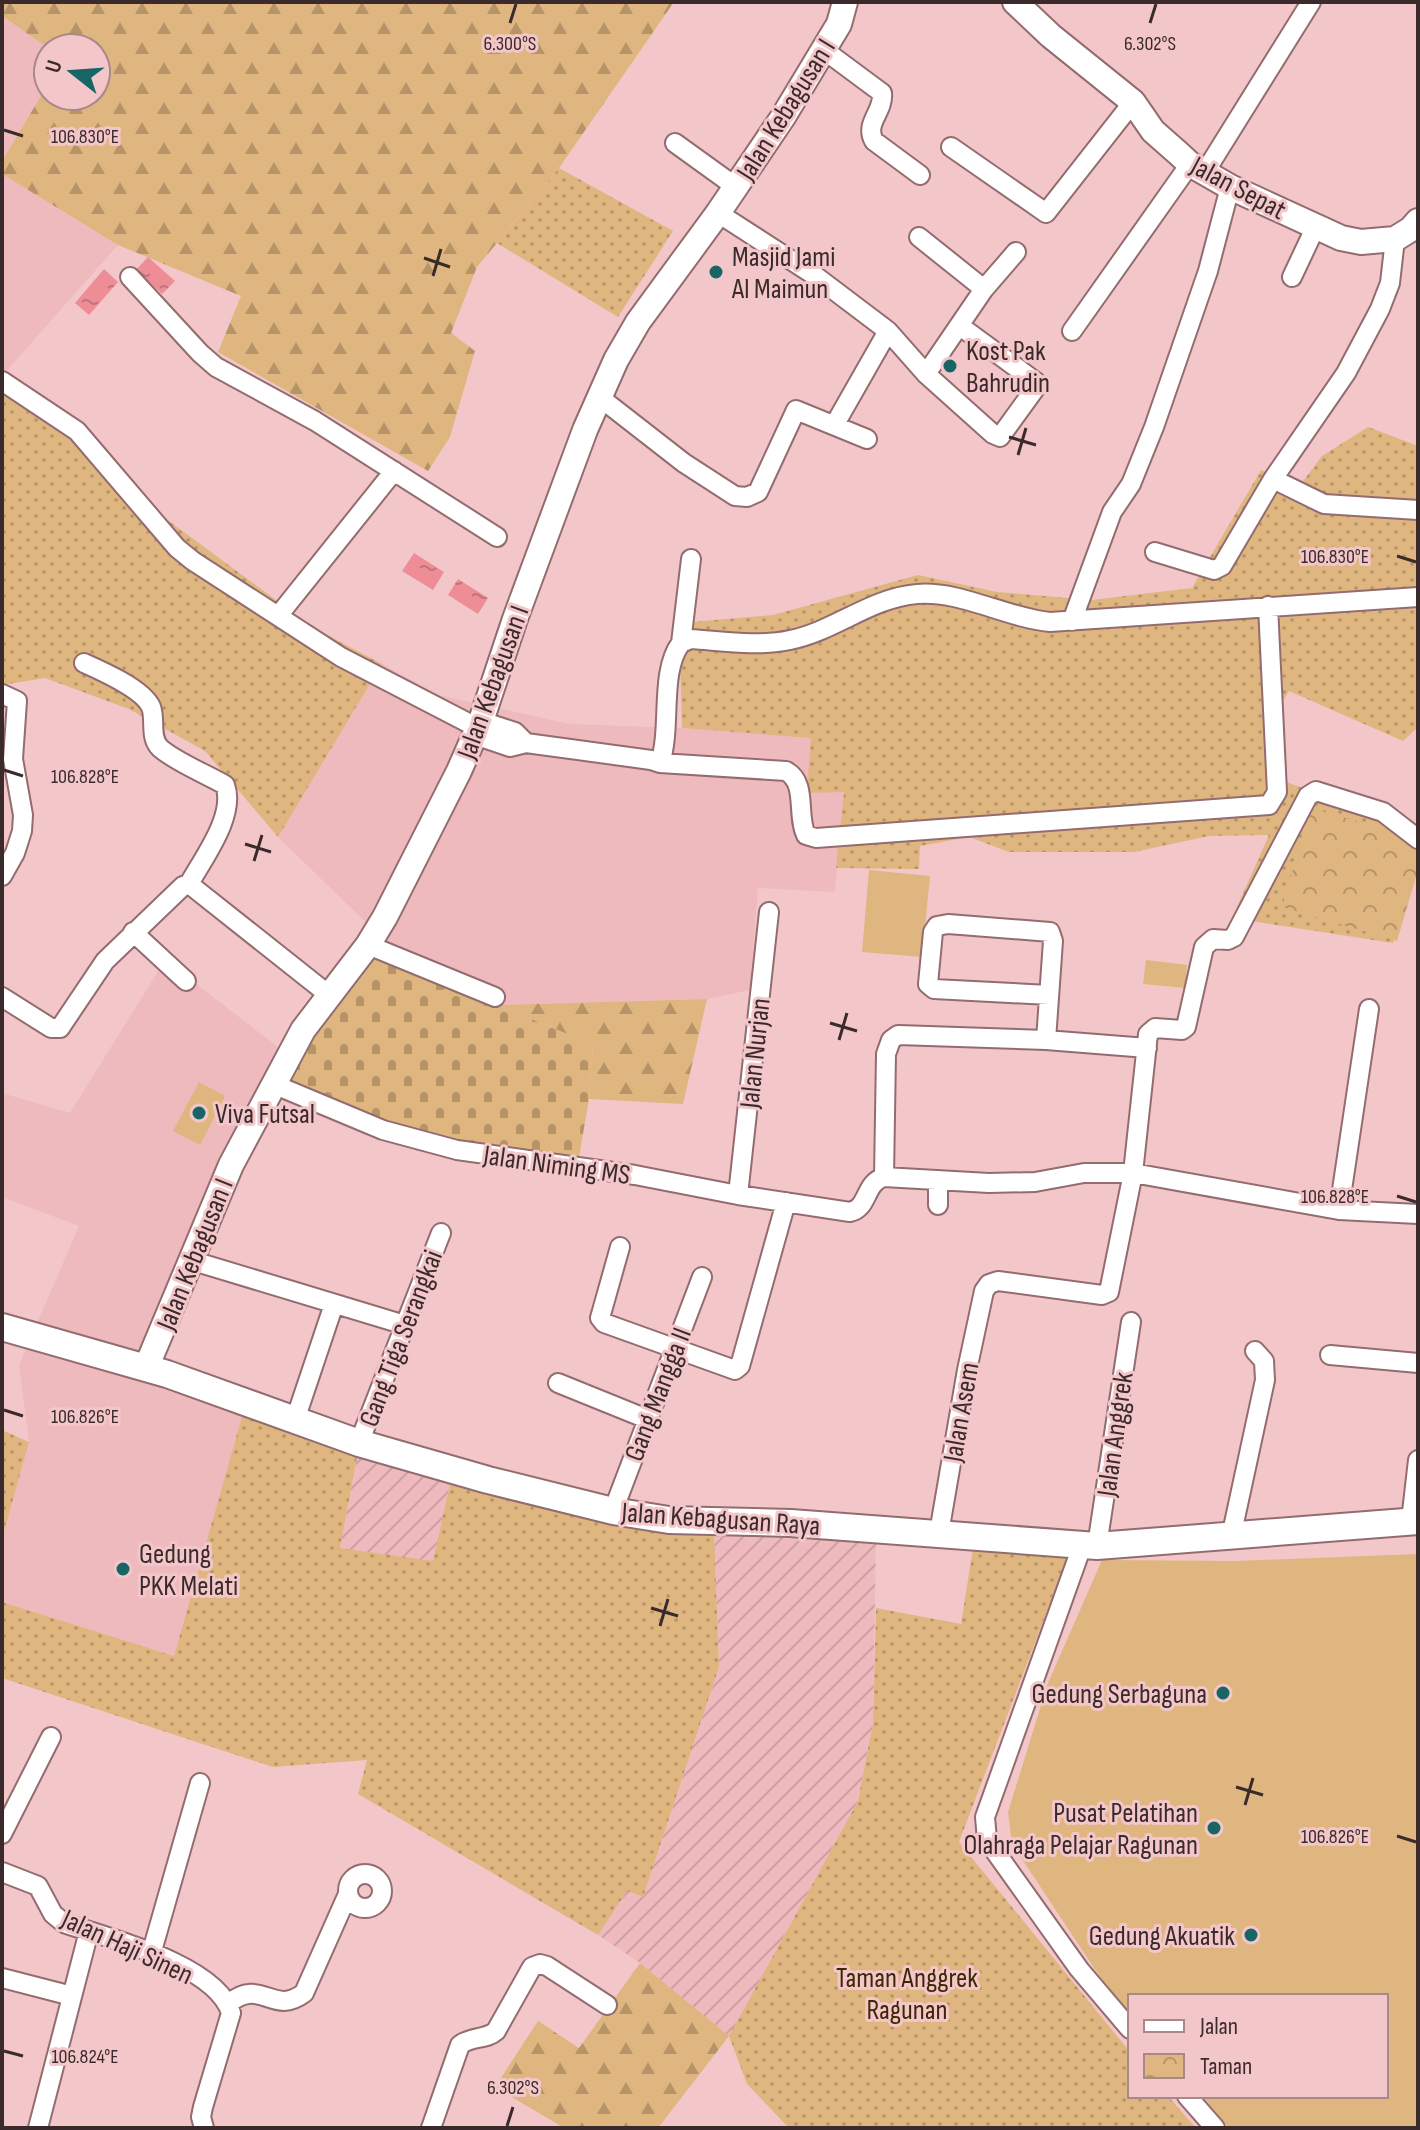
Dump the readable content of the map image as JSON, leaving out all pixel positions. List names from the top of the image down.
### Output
{
  "streets": {
    "main road": ["Jalan Kebagusan Raya"],
    "street": [
      "Jalan Kebagusan I",
      "Jalan Sepat",
      "Jalan Nurjan",
      "Jalan Niming MS",
      "Gang Tiga Serangkai",
      "Gang Mangga II",
      "Jalan Asem",
      "Jalan Anggrek",
      "Jalan Haji Sinen"
    ]
  },
  "crossings": [
    ["Jalan Kebagusan I", "Jalan Niming MS"],
    ["Jalan Kebagusan I", "Jalan Kebagusan Raya"],
    ["Jalan Nurjan", "Jalan Niming MS"],
    ["Gang Tiga Serangkai", "Jalan Kebagusan Raya"],
    ["Gang Mangga II", "Jalan Kebagusan Raya"],
    ["Jalan Asem", "Jalan Kebagusan Raya"],
    ["Jalan Anggrek", "Jalan Kebagusan Raya"]
  ],
  "parks": ["Taman Anggrek Ragunan"],
  "places": [
    "Masjid Jami Al Maimun",
    "Kost Pak Bahrudin",
    "Viva Futsal",
    "Gedung PKK Melati",
    "Gedung Serbaguna",
    "Pusat Pelatihan Olahraga Pelajar Ragunan",
    "Gedung Akuatik"
  ],
  "legend": ["Jalan", "Taman"],
  "north": "left",
  "coordinates": [
    "6.300°S",
    "6.302°S",
    "106.830°E",
    "106.828°E",
    "106.826°E",
    "106.824°E"
  ]
}
